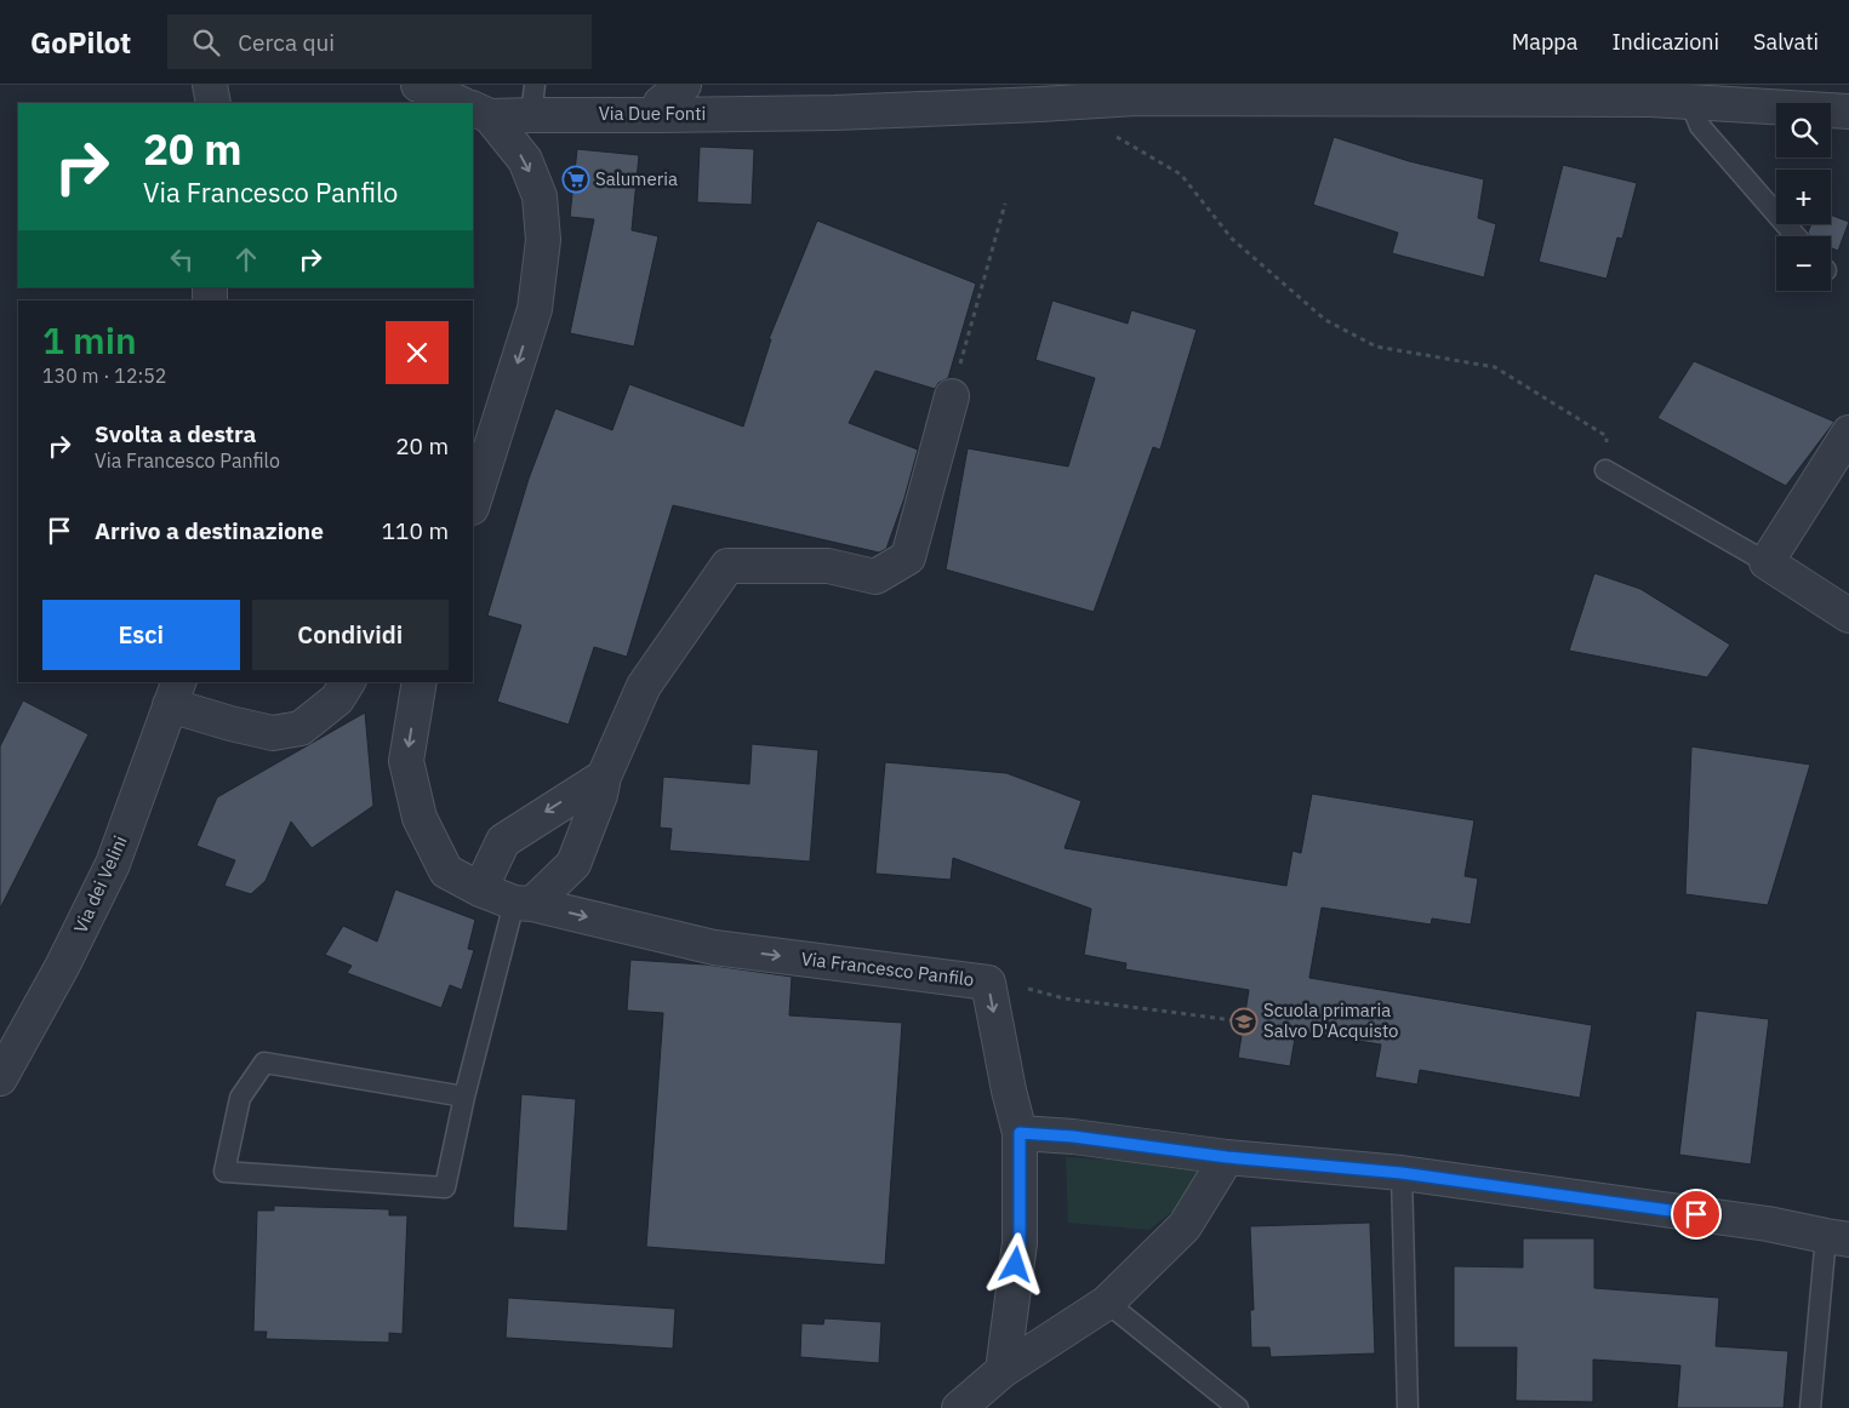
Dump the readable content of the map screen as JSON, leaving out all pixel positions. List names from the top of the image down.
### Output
{
  "streets": {
    "street": ["Via Due Fonti", "Via dei Velini", "Via Francesco Panfilo"]
  },
  "one_way": ["Via Francesco Panfilo"],
  "places": {
    "supermarket": ["Salumeria"],
    "school or university": ["Scuola primaria Salvo D'Acquisto"]
  },
  "page": {
    "header": "GoPilot",
    "search": "Cerca qui",
    "nav": ["Mappa", "Indicazioni", "Salvati"],
    "map_buttons": ["+", "−"],
    "turn": ["20 m", "Via Francesco Panfilo"],
    "heading": ["1 min", "130 m · 12:52"],
    "list": [
      {
        "name": "Svolta a destra",
        "note": "Via Francesco Panfilo",
        "value": "20 m"
      },
      {
        "name": "Arrivo a destinazione",
        "value": "110 m"
      }
    ],
    "buttons": ["Esci", "Condividi"]
  }
}
